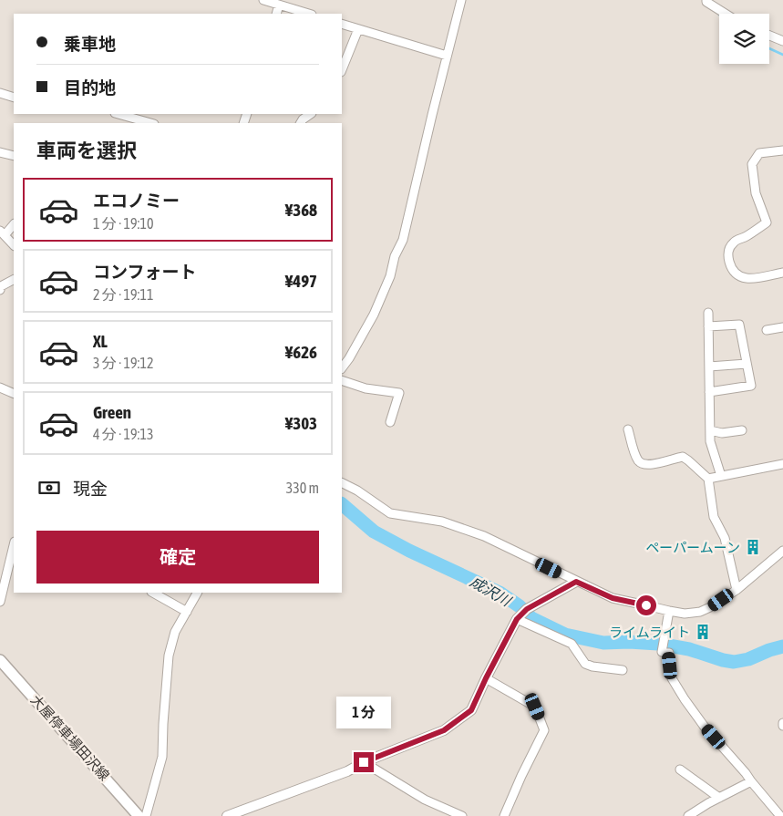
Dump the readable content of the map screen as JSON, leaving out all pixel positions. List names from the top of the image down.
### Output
{
  "streets": {
    "main road": ["大屋停車場田沢線"]
  },
  "water": ["成沢川"],
  "places": {
    "building": ["ペーパームーン", "ライムライト"]
  },
  "page": {
    "banner": ["乗車地", "目的地"],
    "heading": "車両を選択",
    "list": [
      {
        "name": "エコノミー",
        "note": "1 分 · 19:10",
        "value": "¥368"
      },
      {
        "name": "コンフォート",
        "note": "2 分 · 19:11",
        "value": "¥497"
      },
      {
        "name": "XL",
        "note": "3 分 · 19:12",
        "value": "¥626"
      },
      {
        "name": "Green",
        "note": "4 分 · 19:13",
        "value": "¥303"
      }
    ],
    "pay": ["現金", "330 m"],
    "buttons": "確定",
    "bubble": "1 分"
  }
}
